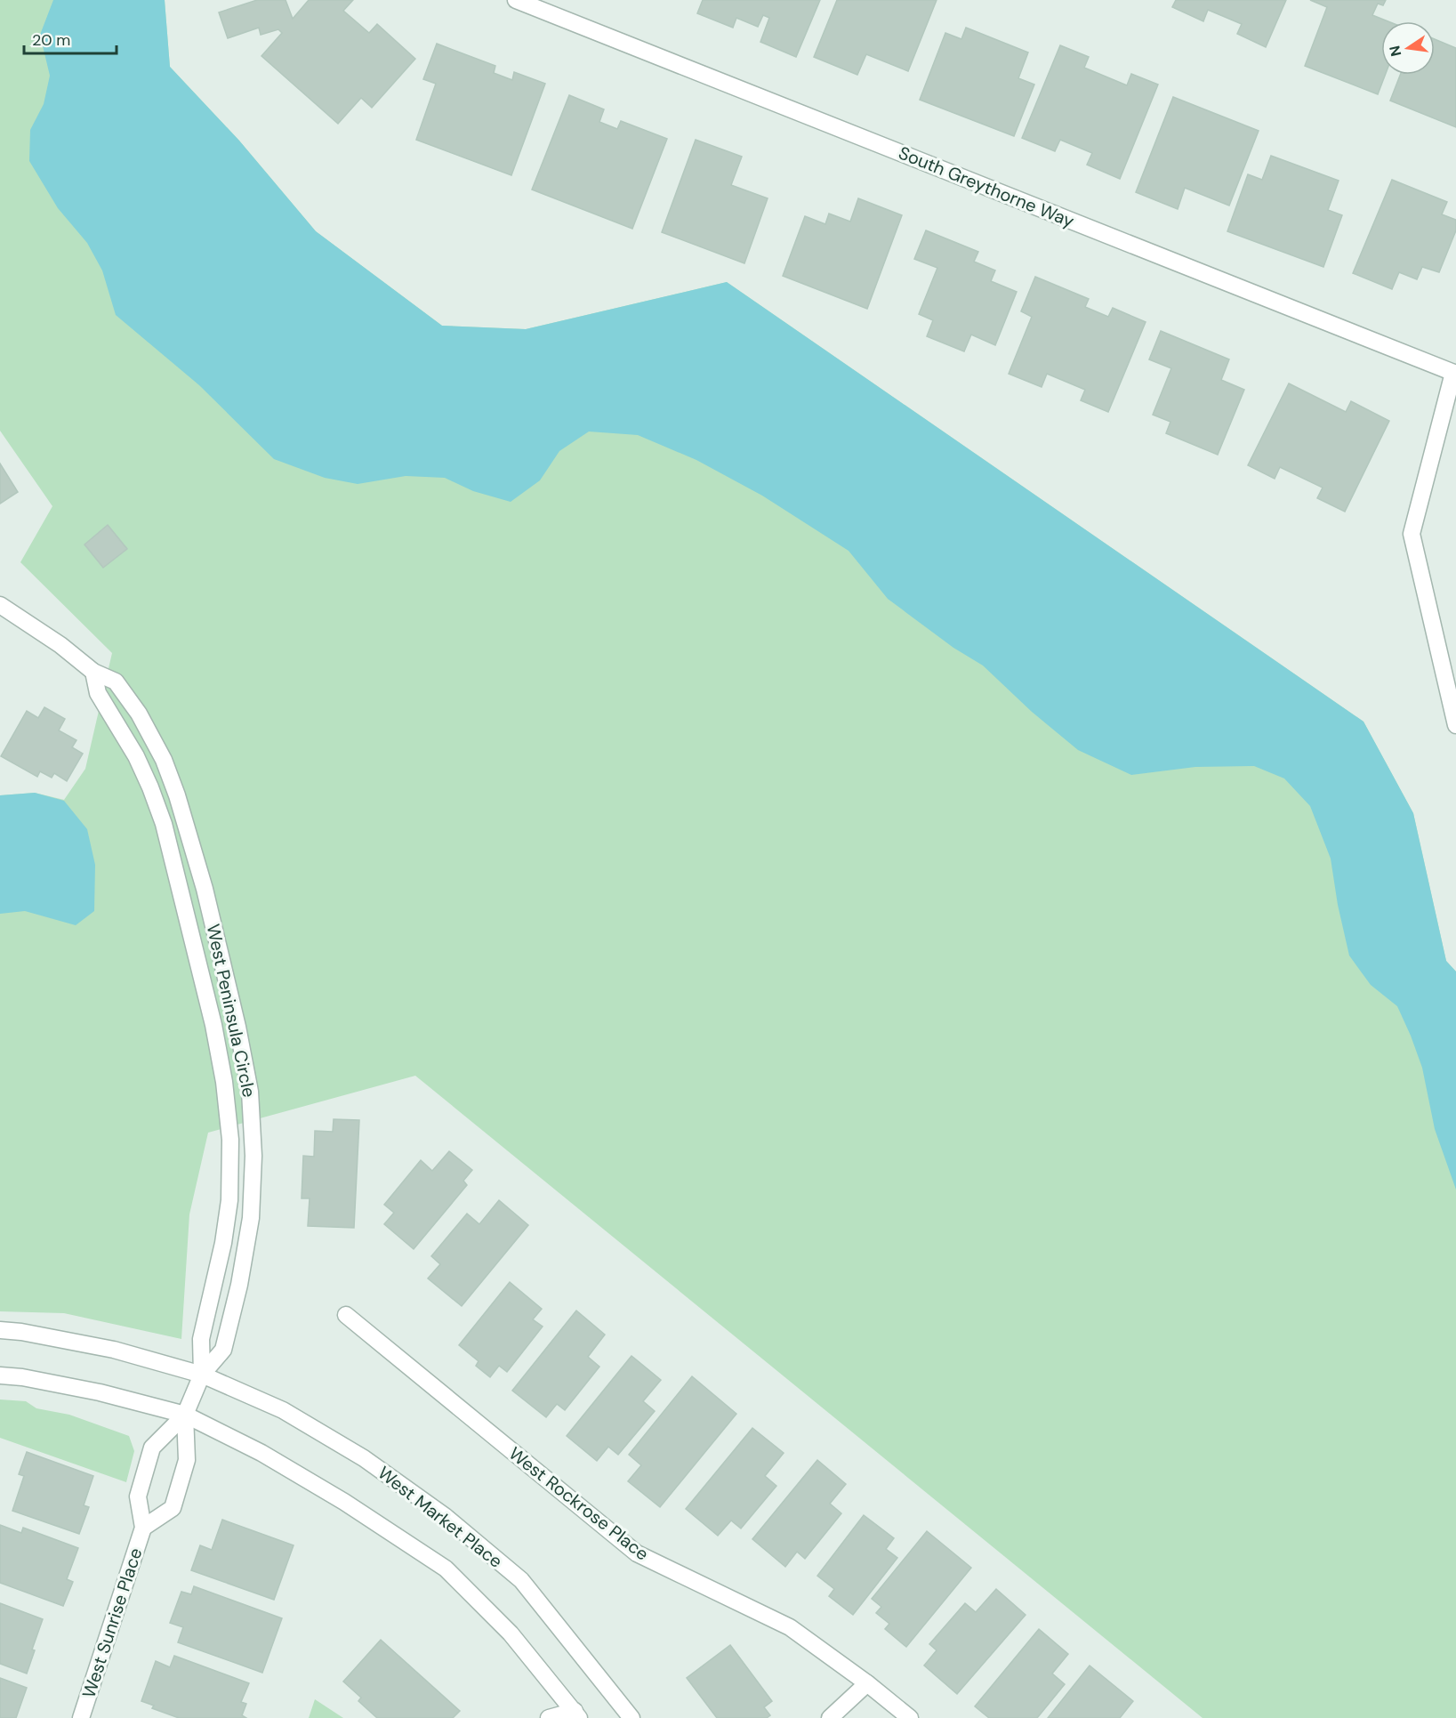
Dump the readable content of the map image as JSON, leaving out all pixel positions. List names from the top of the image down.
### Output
{
  "streets": {
    "street": [
      "South Greythorne Way",
      "West Peninsula Circle",
      "West Rockrose Place",
      "West Market Place",
      "West Sunrise Place"
    ]
  },
  "crossings": [
    ["West Peninsula Circle", "West Market Place"]
  ],
  "scale_bar": "20 m",
  "north": "left"
}
